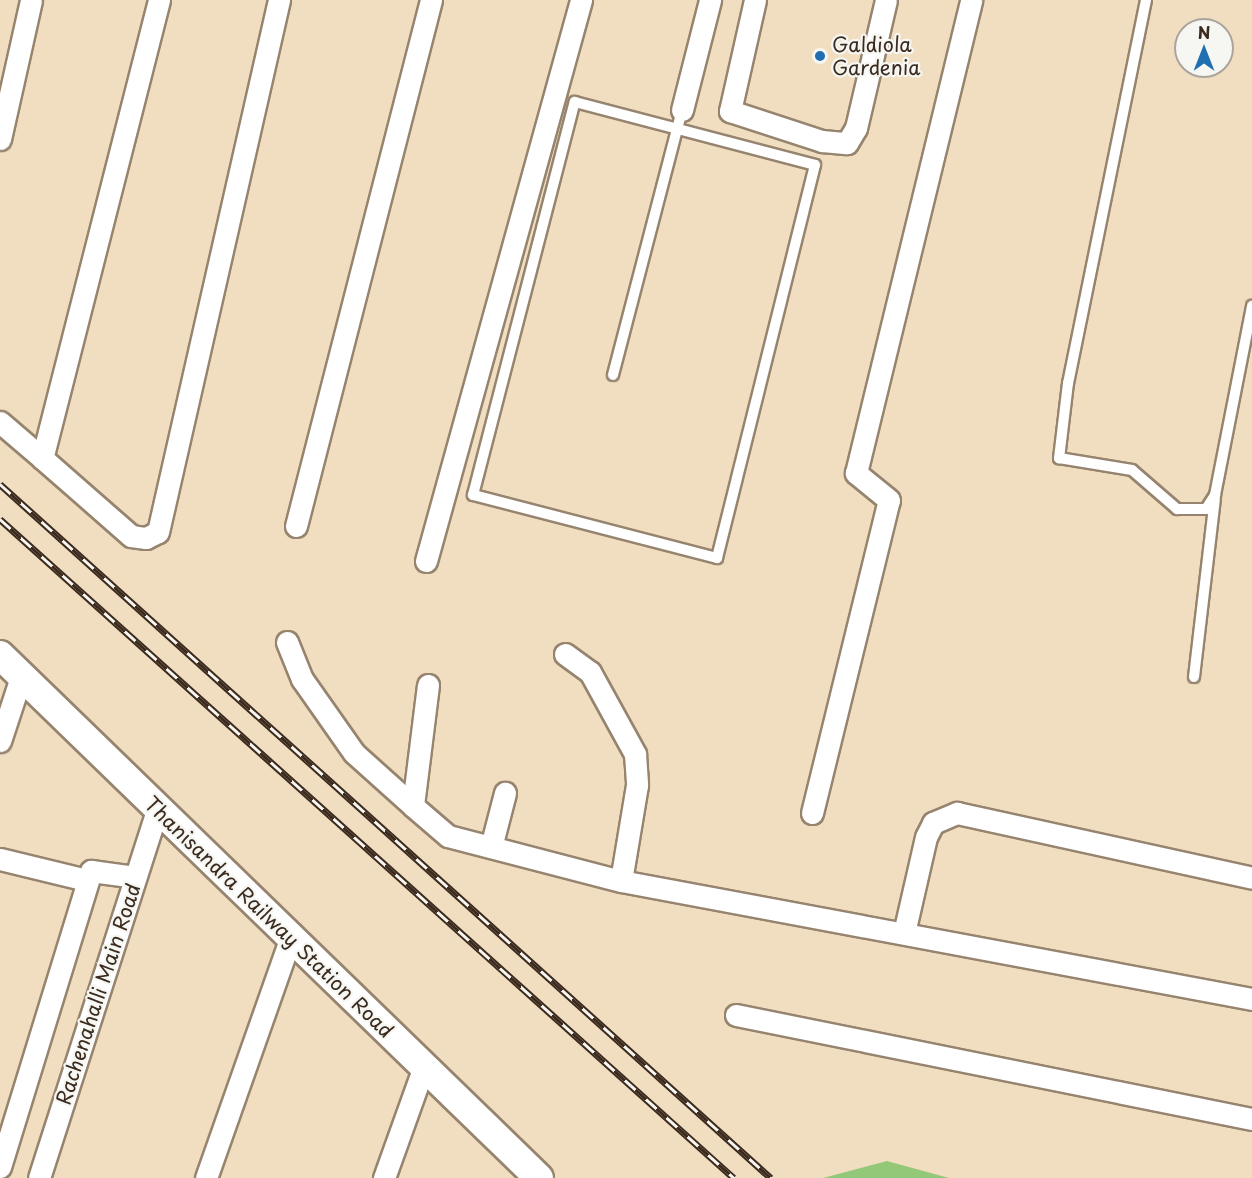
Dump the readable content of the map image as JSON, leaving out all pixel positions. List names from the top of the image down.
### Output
{
  "streets": {
    "street": ["Thanisandra Railway Station Road", "Rachenahalli Main Road"]
  },
  "crossings": [
    ["Thanisandra Railway Station Road", "Rachenahalli Main Road"]
  ],
  "places": ["Galdiola Gardenia"],
  "north": "top"
}
